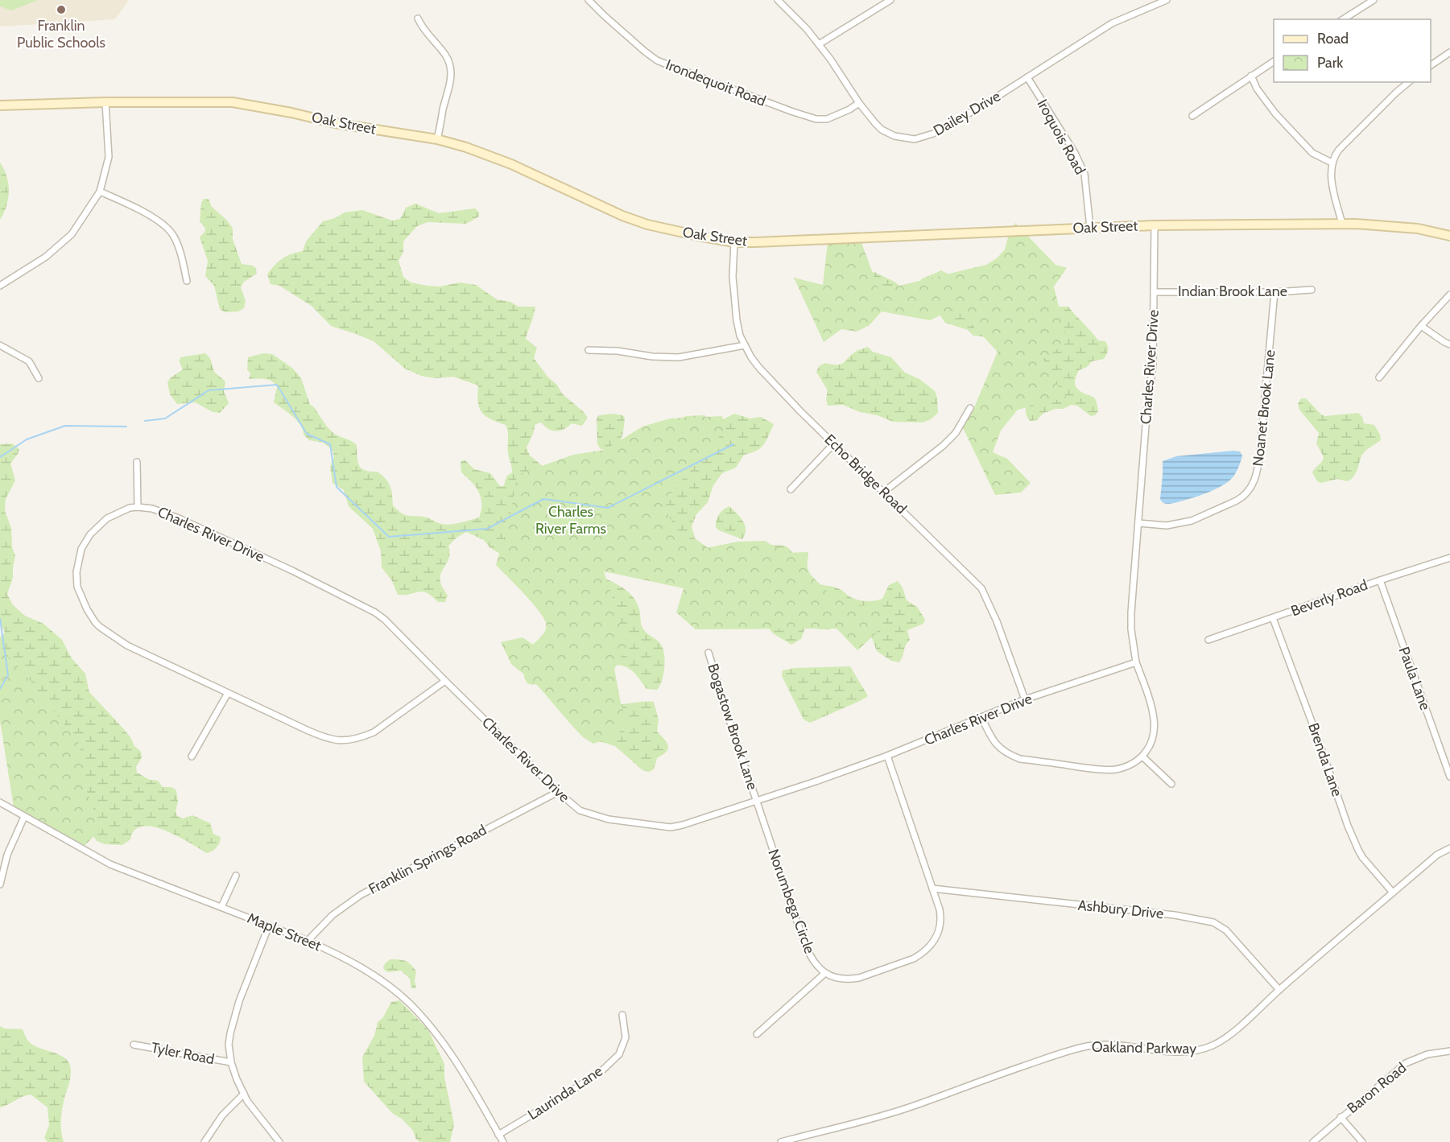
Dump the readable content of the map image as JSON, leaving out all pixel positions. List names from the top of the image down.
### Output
{
  "streets": {
    "main road": ["Oak Street"],
    "street": [
      "Irondequoit Road",
      "Dailey Drive",
      "Iroquois Road",
      "Indian Brook Lane",
      "Charles River Drive",
      "Noanet Brook Lane",
      "Echo Bridge Road",
      "Beverly Road",
      "Paula Lane",
      "Bogastow Brook Lane",
      "Brenda Lane",
      "Franklin Springs Road",
      "Norumbega Circle",
      "Ashbury Drive",
      "Maple Street",
      "Oakland Parkway",
      "Tyler Road",
      "Baron Road",
      "Laurinda Lane"
    ]
  },
  "crossings": [
    ["Irondequoit Road", "Dailey Drive"],
    ["Dailey Drive", "Iroquois Road"],
    ["Oak Street", "Iroquois Road"],
    ["Oak Street", "Charles River Drive"],
    ["Oak Street", "Echo Bridge Road"],
    ["Indian Brook Lane", "Charles River Drive"],
    ["Indian Brook Lane", "Noanet Brook Lane"],
    ["Charles River Drive", "Noanet Brook Lane"],
    ["Charles River Drive", "Echo Bridge Road"],
    ["Charles River Drive", "Bogastow Brook Lane"],
    ["Charles River Drive", "Franklin Springs Road"],
    ["Charles River Drive", "Norumbega Circle"],
    ["Beverly Road", "Paula Lane"],
    ["Beverly Road", "Brenda Lane"],
    ["Bogastow Brook Lane", "Norumbega Circle"],
    ["Brenda Lane", "Oakland Parkway"],
    ["Franklin Springs Road", "Maple Street"],
    ["Ashbury Drive", "Oakland Parkway"],
    ["Maple Street", "Laurinda Lane"]
  ],
  "parks": ["Charles River Farms"],
  "places": ["Franklin Public Schools"],
  "legend": ["Road", "Park"]
}
